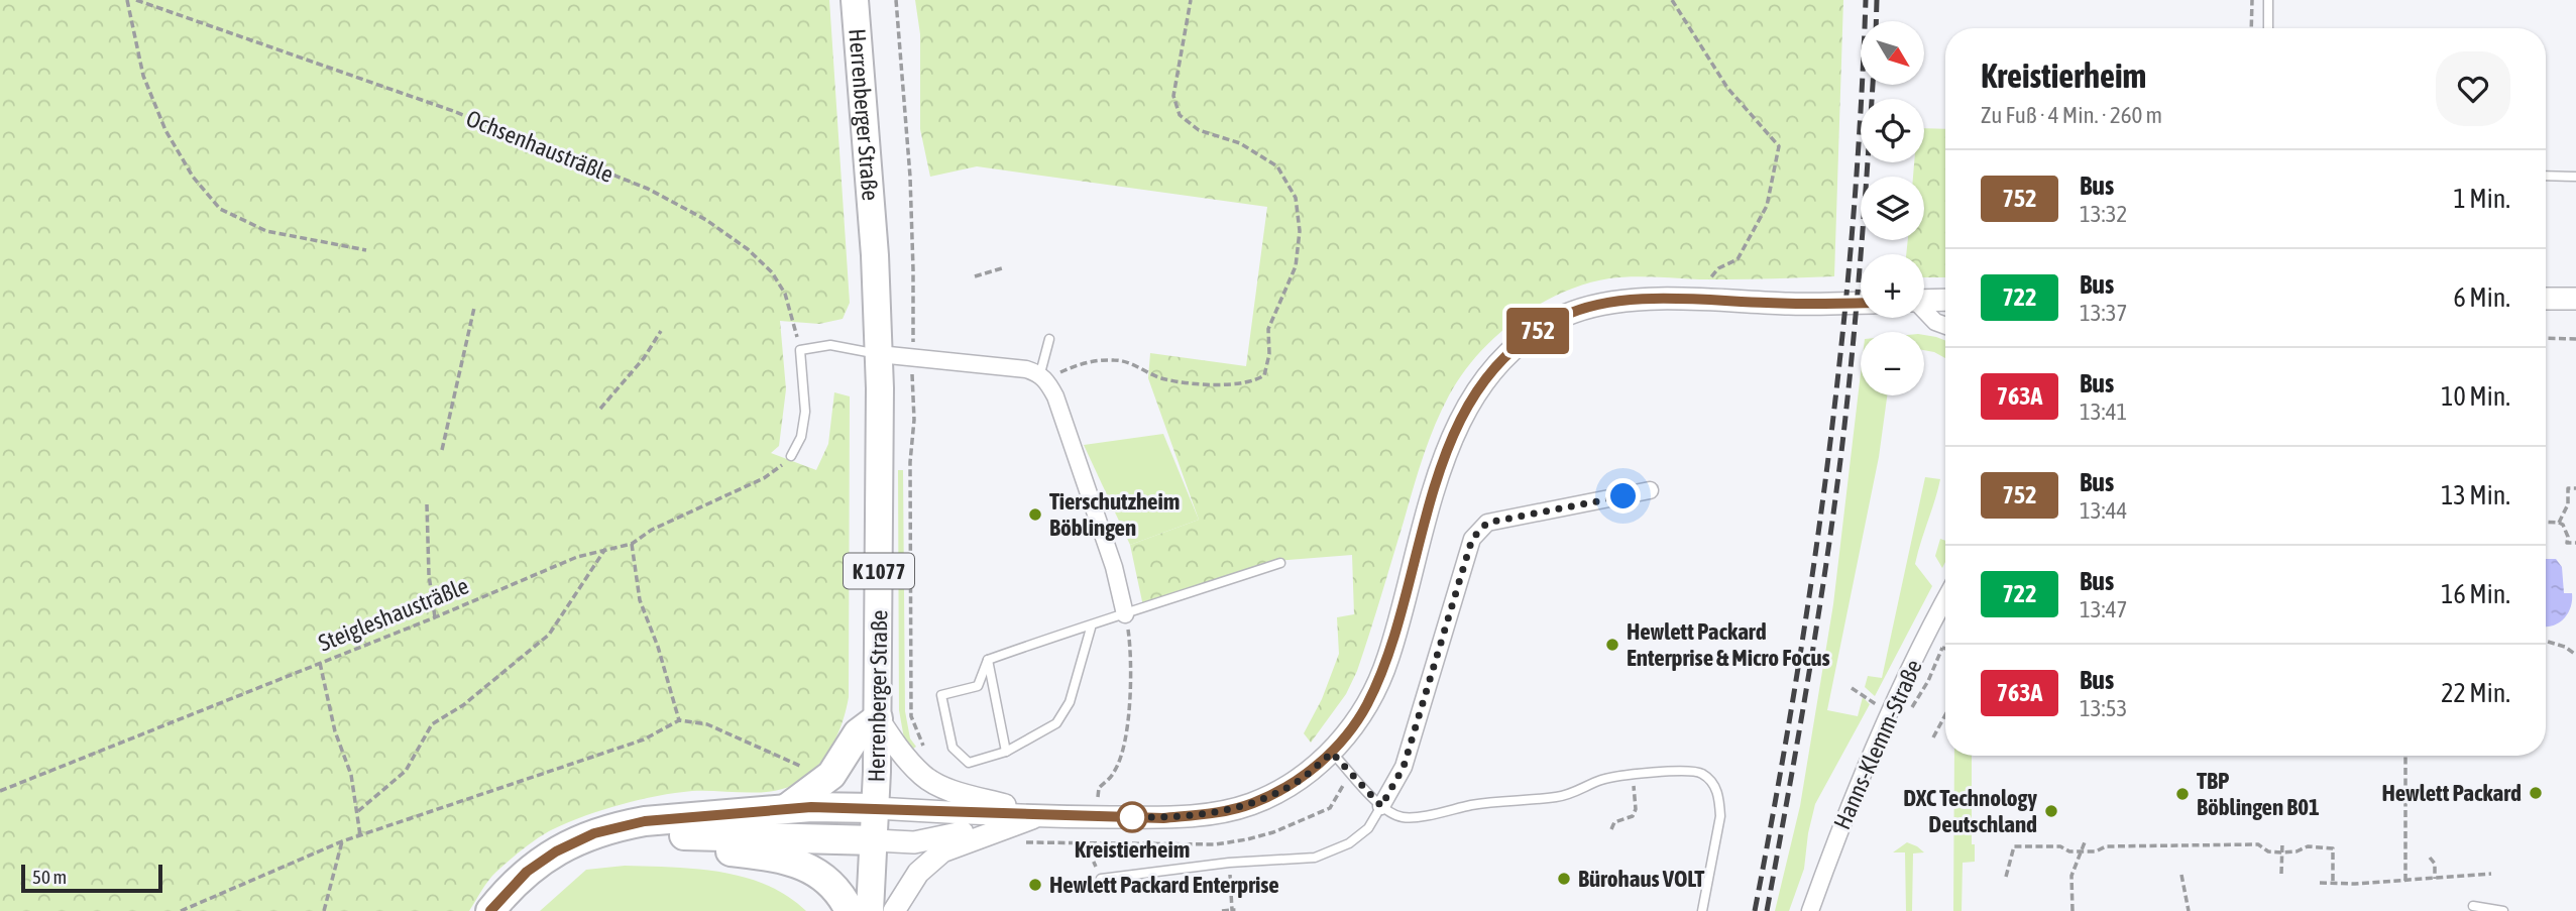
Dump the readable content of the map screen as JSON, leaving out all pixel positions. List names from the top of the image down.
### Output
{
  "streets": {
    "main road": ["Herrenberger Straße", "K 1077"],
    "street": ["Hanns-Klemm-Straße"],
    "path": ["Ochsenhausträßle", "Steigleshausträßle"]
  },
  "places": [
    "Tierschutzheim Böblingen",
    "Hewlett Packard Enterprise & Micro Focus",
    "Hewlett Packard",
    "TBP Böblingen B01",
    "DXC Technology Deutschland",
    "Kreistierheim",
    "Bürohaus VOLT",
    "Hewlett Packard Enterprise"
  ],
  "lines": ["bus line 752"],
  "scale_bar": "50 m",
  "north": "bottom right",
  "page": {
    "on_map": "752",
    "map_buttons": ["+", "−"],
    "heading": ["Kreistierheim", "Zu Fuß · 4 Min. · 260 m"],
    "list": [
      {
        "mark": "752",
        "name": "Bus",
        "note": "13:32",
        "value": "1 Min."
      },
      {
        "mark": "722",
        "name": "Bus",
        "note": "13:37",
        "value": "6 Min."
      },
      {
        "mark": "763A",
        "name": "Bus",
        "note": "13:41",
        "value": "10 Min."
      },
      {
        "mark": "752",
        "name": "Bus",
        "note": "13:44",
        "value": "13 Min."
      },
      {
        "mark": "722",
        "name": "Bus",
        "note": "13:47",
        "value": "16 Min."
      },
      {
        "mark": "763A",
        "name": "Bus",
        "note": "13:53",
        "value": "22 Min."
      }
    ],
    "scale": "50 m"
  }
}
